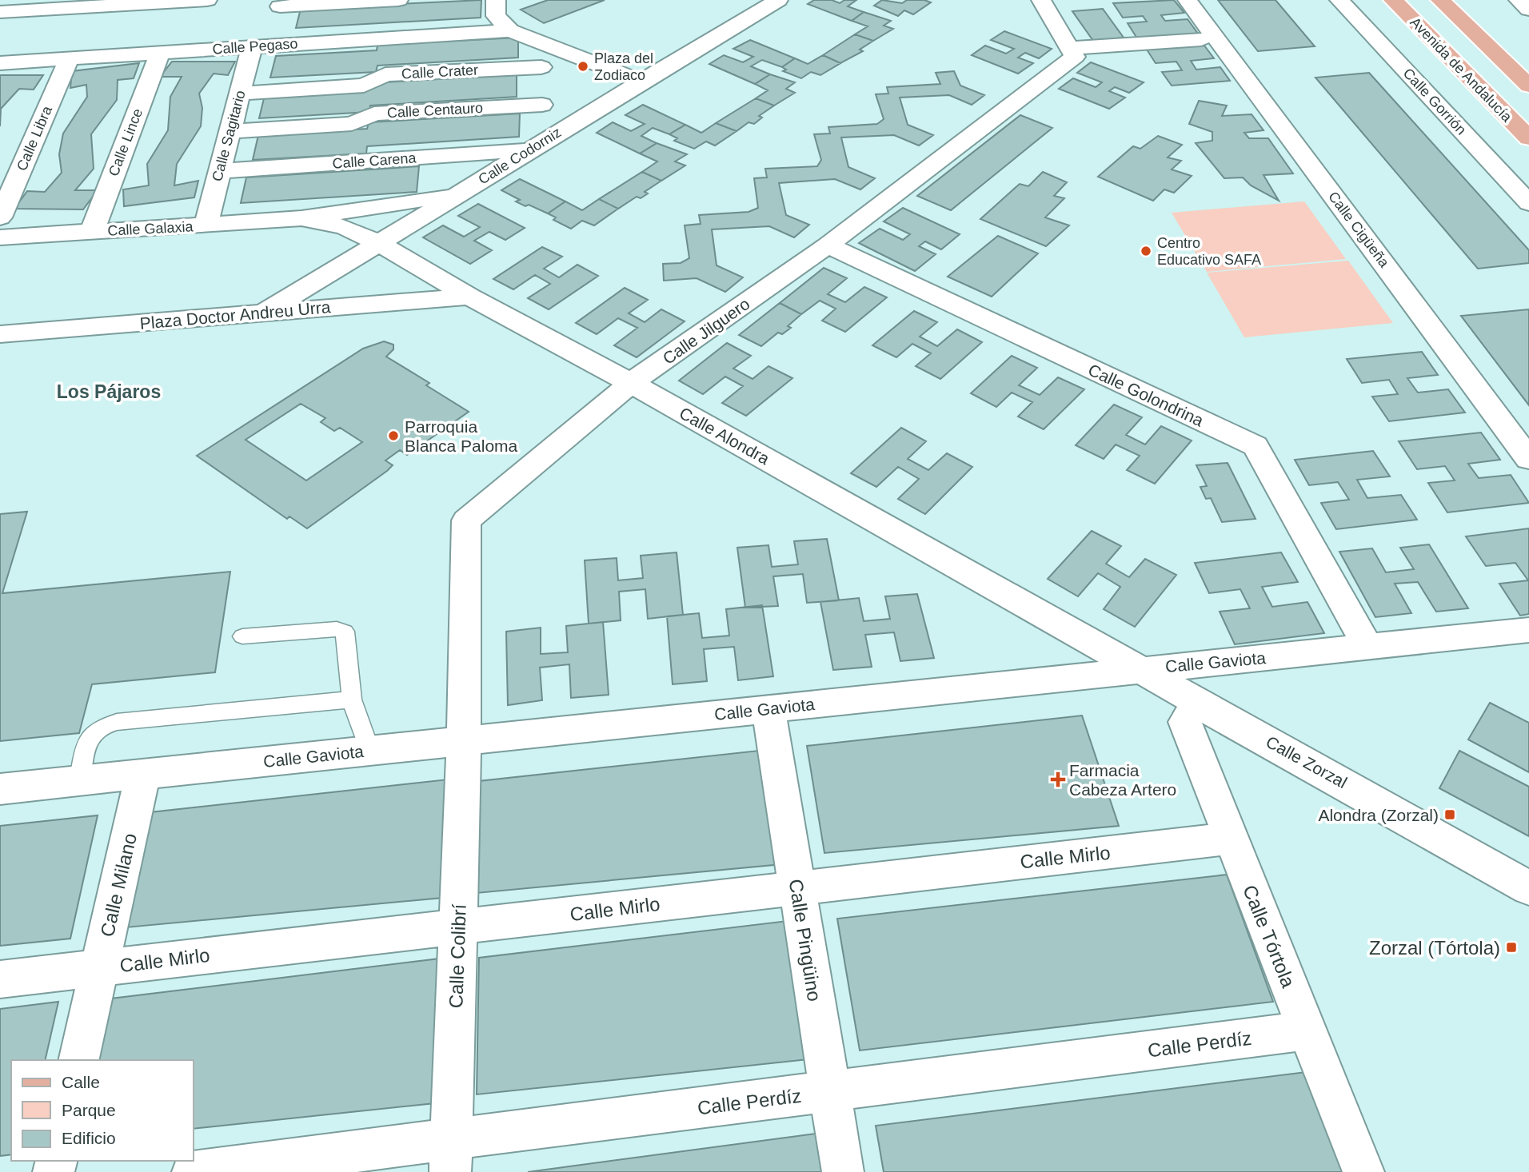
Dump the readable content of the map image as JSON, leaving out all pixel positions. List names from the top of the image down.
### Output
{
  "streets": {
    "main road": ["Avenida de Andalucía"],
    "street": [
      "Calle Pegaso",
      "Calle Crater",
      "Calle Gorrión",
      "Calle Centauro",
      "Calle Sagitario",
      "Calle Libra",
      "Calle Lince",
      "Calle Codorniz",
      "Calle Carena",
      "Calle Galaxia",
      "Calle Cigüeña",
      "Plaza Doctor Andreu Urra",
      "Calle Jilguero",
      "Calle Golondrina",
      "Calle Alondra",
      "Calle Gaviota",
      "Calle Zorzal",
      "Calle Mirlo",
      "Calle Milano",
      "Calle Tórtola",
      "Calle Pingüino",
      "Calle Colibrí",
      "Calle Perdíz"
    ]
  },
  "crossings": [
    ["Calle Pegaso", "Calle Sagitario"],
    ["Calle Pegaso", "Calle Libra"],
    ["Calle Pegaso", "Calle Lince"],
    ["Calle Crater", "Calle Sagitario"],
    ["Calle Centauro", "Calle Sagitario"],
    ["Calle Sagitario", "Calle Carena"],
    ["Calle Sagitario", "Calle Galaxia"],
    ["Calle Lince", "Calle Galaxia"],
    ["Calle Codorniz", "Calle Carena"],
    ["Calle Codorniz", "Plaza Doctor Andreu Urra"],
    ["Calle Codorniz", "Calle Alondra"],
    ["Calle Galaxia", "Calle Alondra"],
    ["Plaza Doctor Andreu Urra", "Calle Alondra"],
    ["Calle Jilguero", "Calle Golondrina"],
    ["Calle Jilguero", "Calle Alondra"],
    ["Calle Jilguero", "Calle Gaviota"],
    ["Calle Jilguero", "Calle Colibrí"],
    ["Calle Golondrina", "Calle Gaviota"],
    ["Calle Alondra", "Calle Gaviota"],
    ["Calle Alondra", "Calle Zorzal"],
    ["Calle Gaviota", "Calle Zorzal"],
    ["Calle Gaviota", "Calle Milano"],
    ["Calle Gaviota", "Calle Pingüino"],
    ["Calle Gaviota", "Calle Colibrí"],
    ["Calle Zorzal", "Calle Tórtola"],
    ["Calle Mirlo", "Calle Milano"],
    ["Calle Mirlo", "Calle Tórtola"],
    ["Calle Mirlo", "Calle Pingüino"],
    ["Calle Mirlo", "Calle Colibrí"],
    ["Calle Tórtola", "Calle Perdíz"],
    ["Calle Pingüino", "Calle Perdíz"],
    ["Calle Colibrí", "Calle Perdíz"]
  ],
  "districts": ["Los Pájaros"],
  "places": {
    "other": ["Plaza del Zodiaco", "Centro Educativo SAFA", "Parroquia Blanca Paloma"],
    "health": ["Farmacia Cabeza Artero"],
    "transit": ["Alondra (Zorzal)", "Zorzal (Tórtola)"]
  },
  "legend": ["Calle", "Parque", "Edificio"]
}
